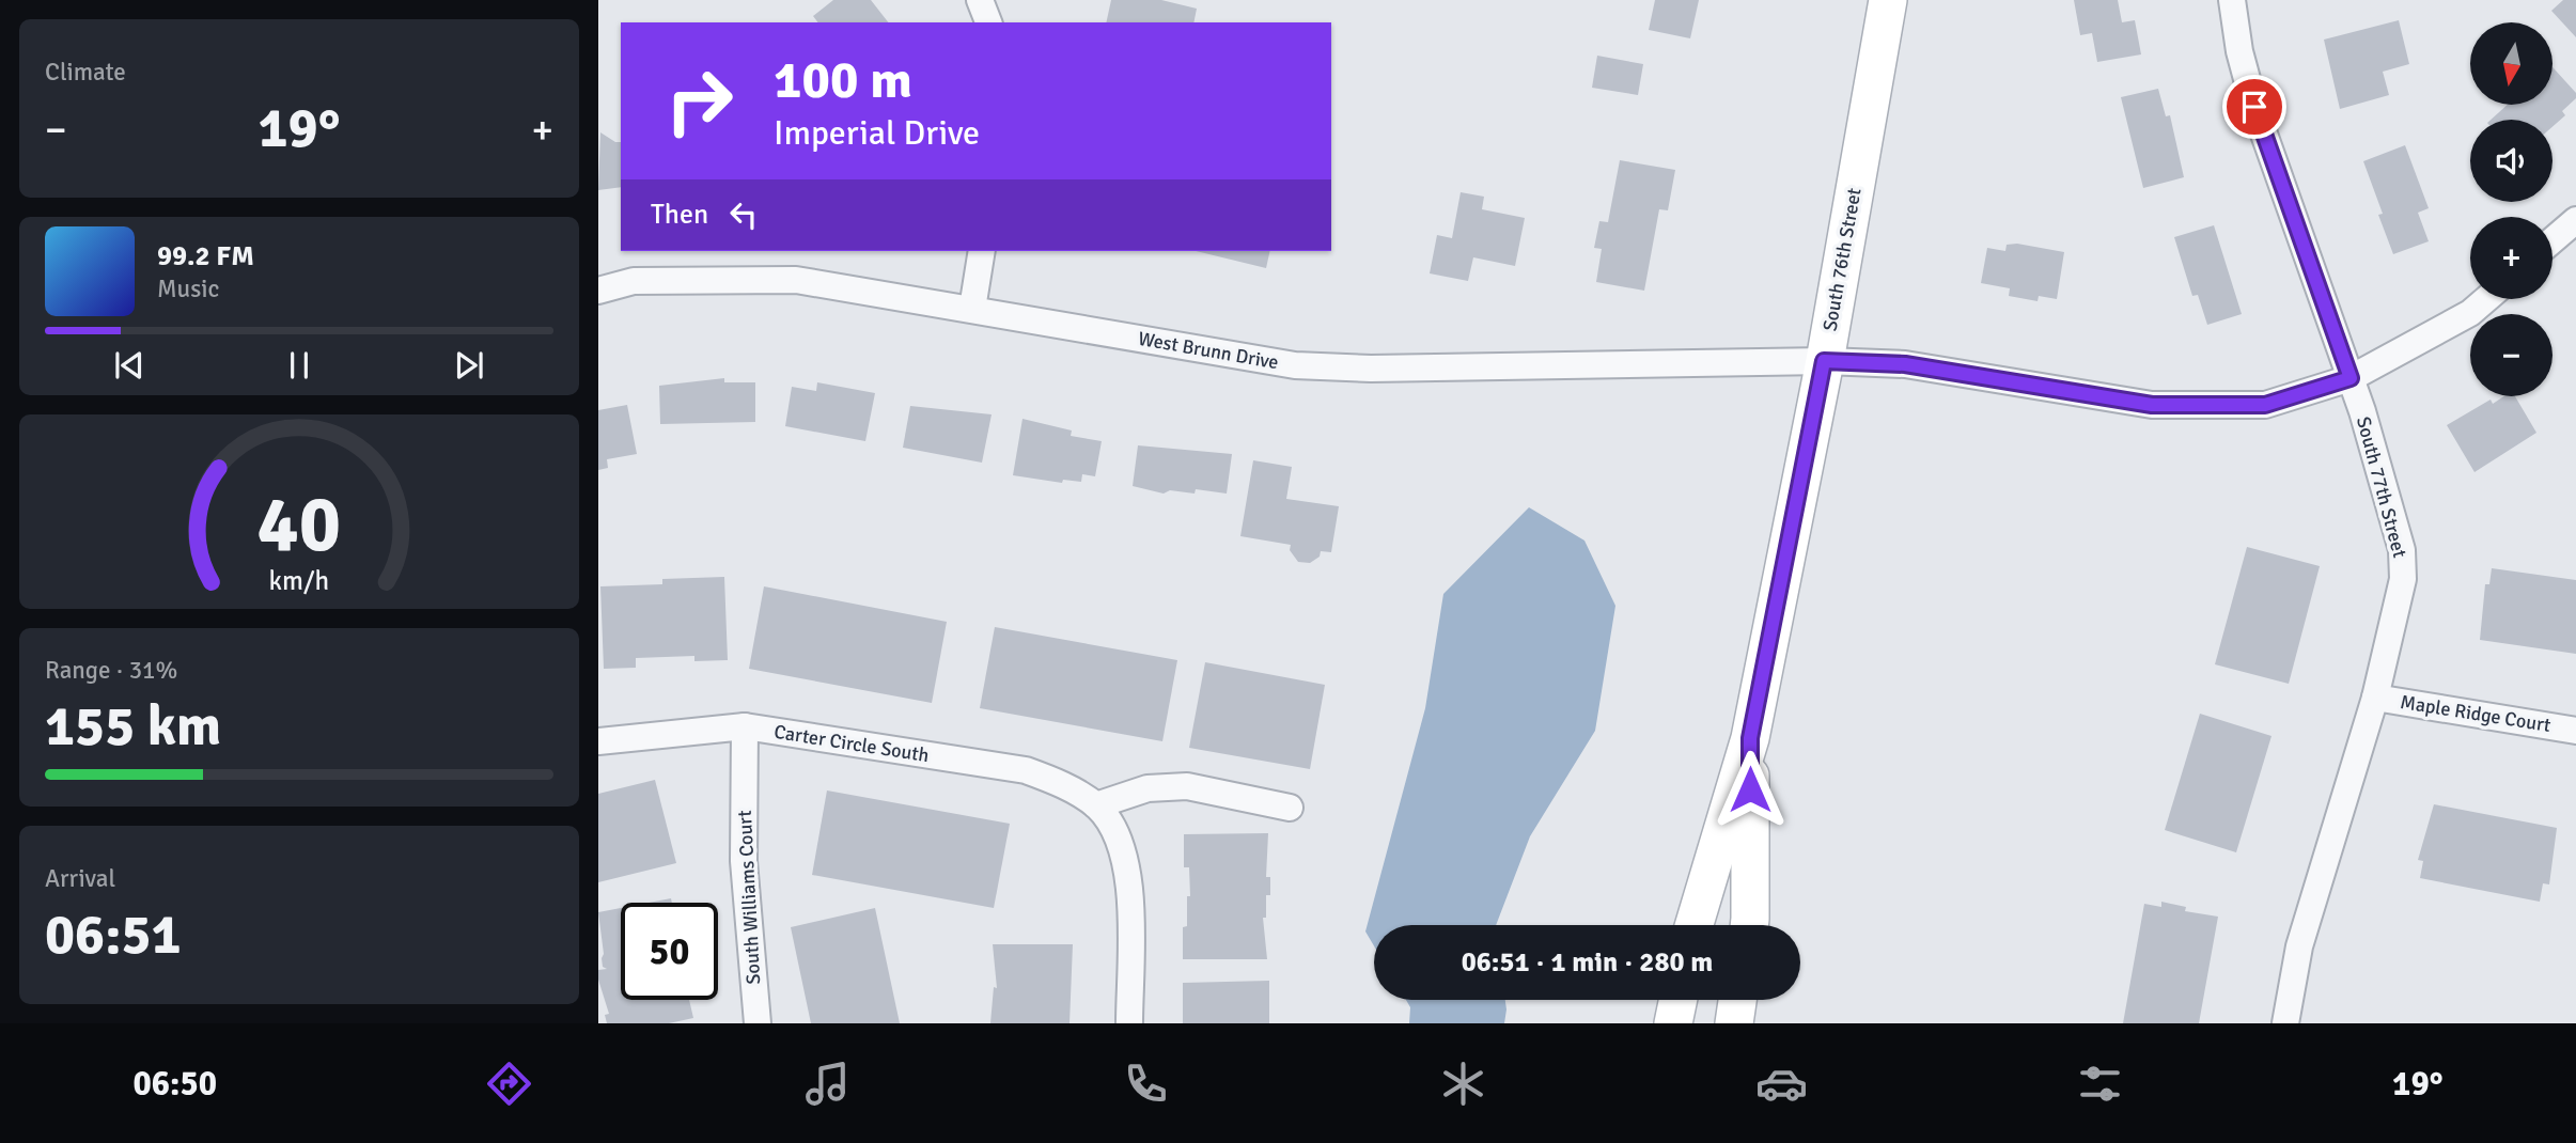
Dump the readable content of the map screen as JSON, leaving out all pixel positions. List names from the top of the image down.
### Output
{
  "streets": {
    "main road": ["South 76th Street"],
    "street": [
      "West Brunn Drive",
      "South 77th Street",
      "Maple Ridge Court",
      "Carter Circle South",
      "South Williams Court"
    ]
  },
  "crossings": [
    ["South 76th Street", "West Brunn Drive"],
    ["West Brunn Drive", "South 77th Street"],
    ["South 77th Street", "Maple Ridge Court"],
    ["Carter Circle South", "South Williams Court"]
  ],
  "north": "bottom",
  "page": {
    "tile": [
      "Climate",
      ["Range · 31%", "155 km"],
      ["Arrival", "06:51"]
    ],
    "map_buttons": ["+", "−"],
    "turn": ["100 m", "Imperial Drive"],
    "heat": ["−", "19°", "+"],
    "then": "Then",
    "song": ["99.2 FM", "Music"],
    "limit": "50",
    "trip": "06:51 · 1 min · 280 m",
    "tabs": ["06:50", "19°"],
    "gauge": ["40", "km/h"]
  }
}
